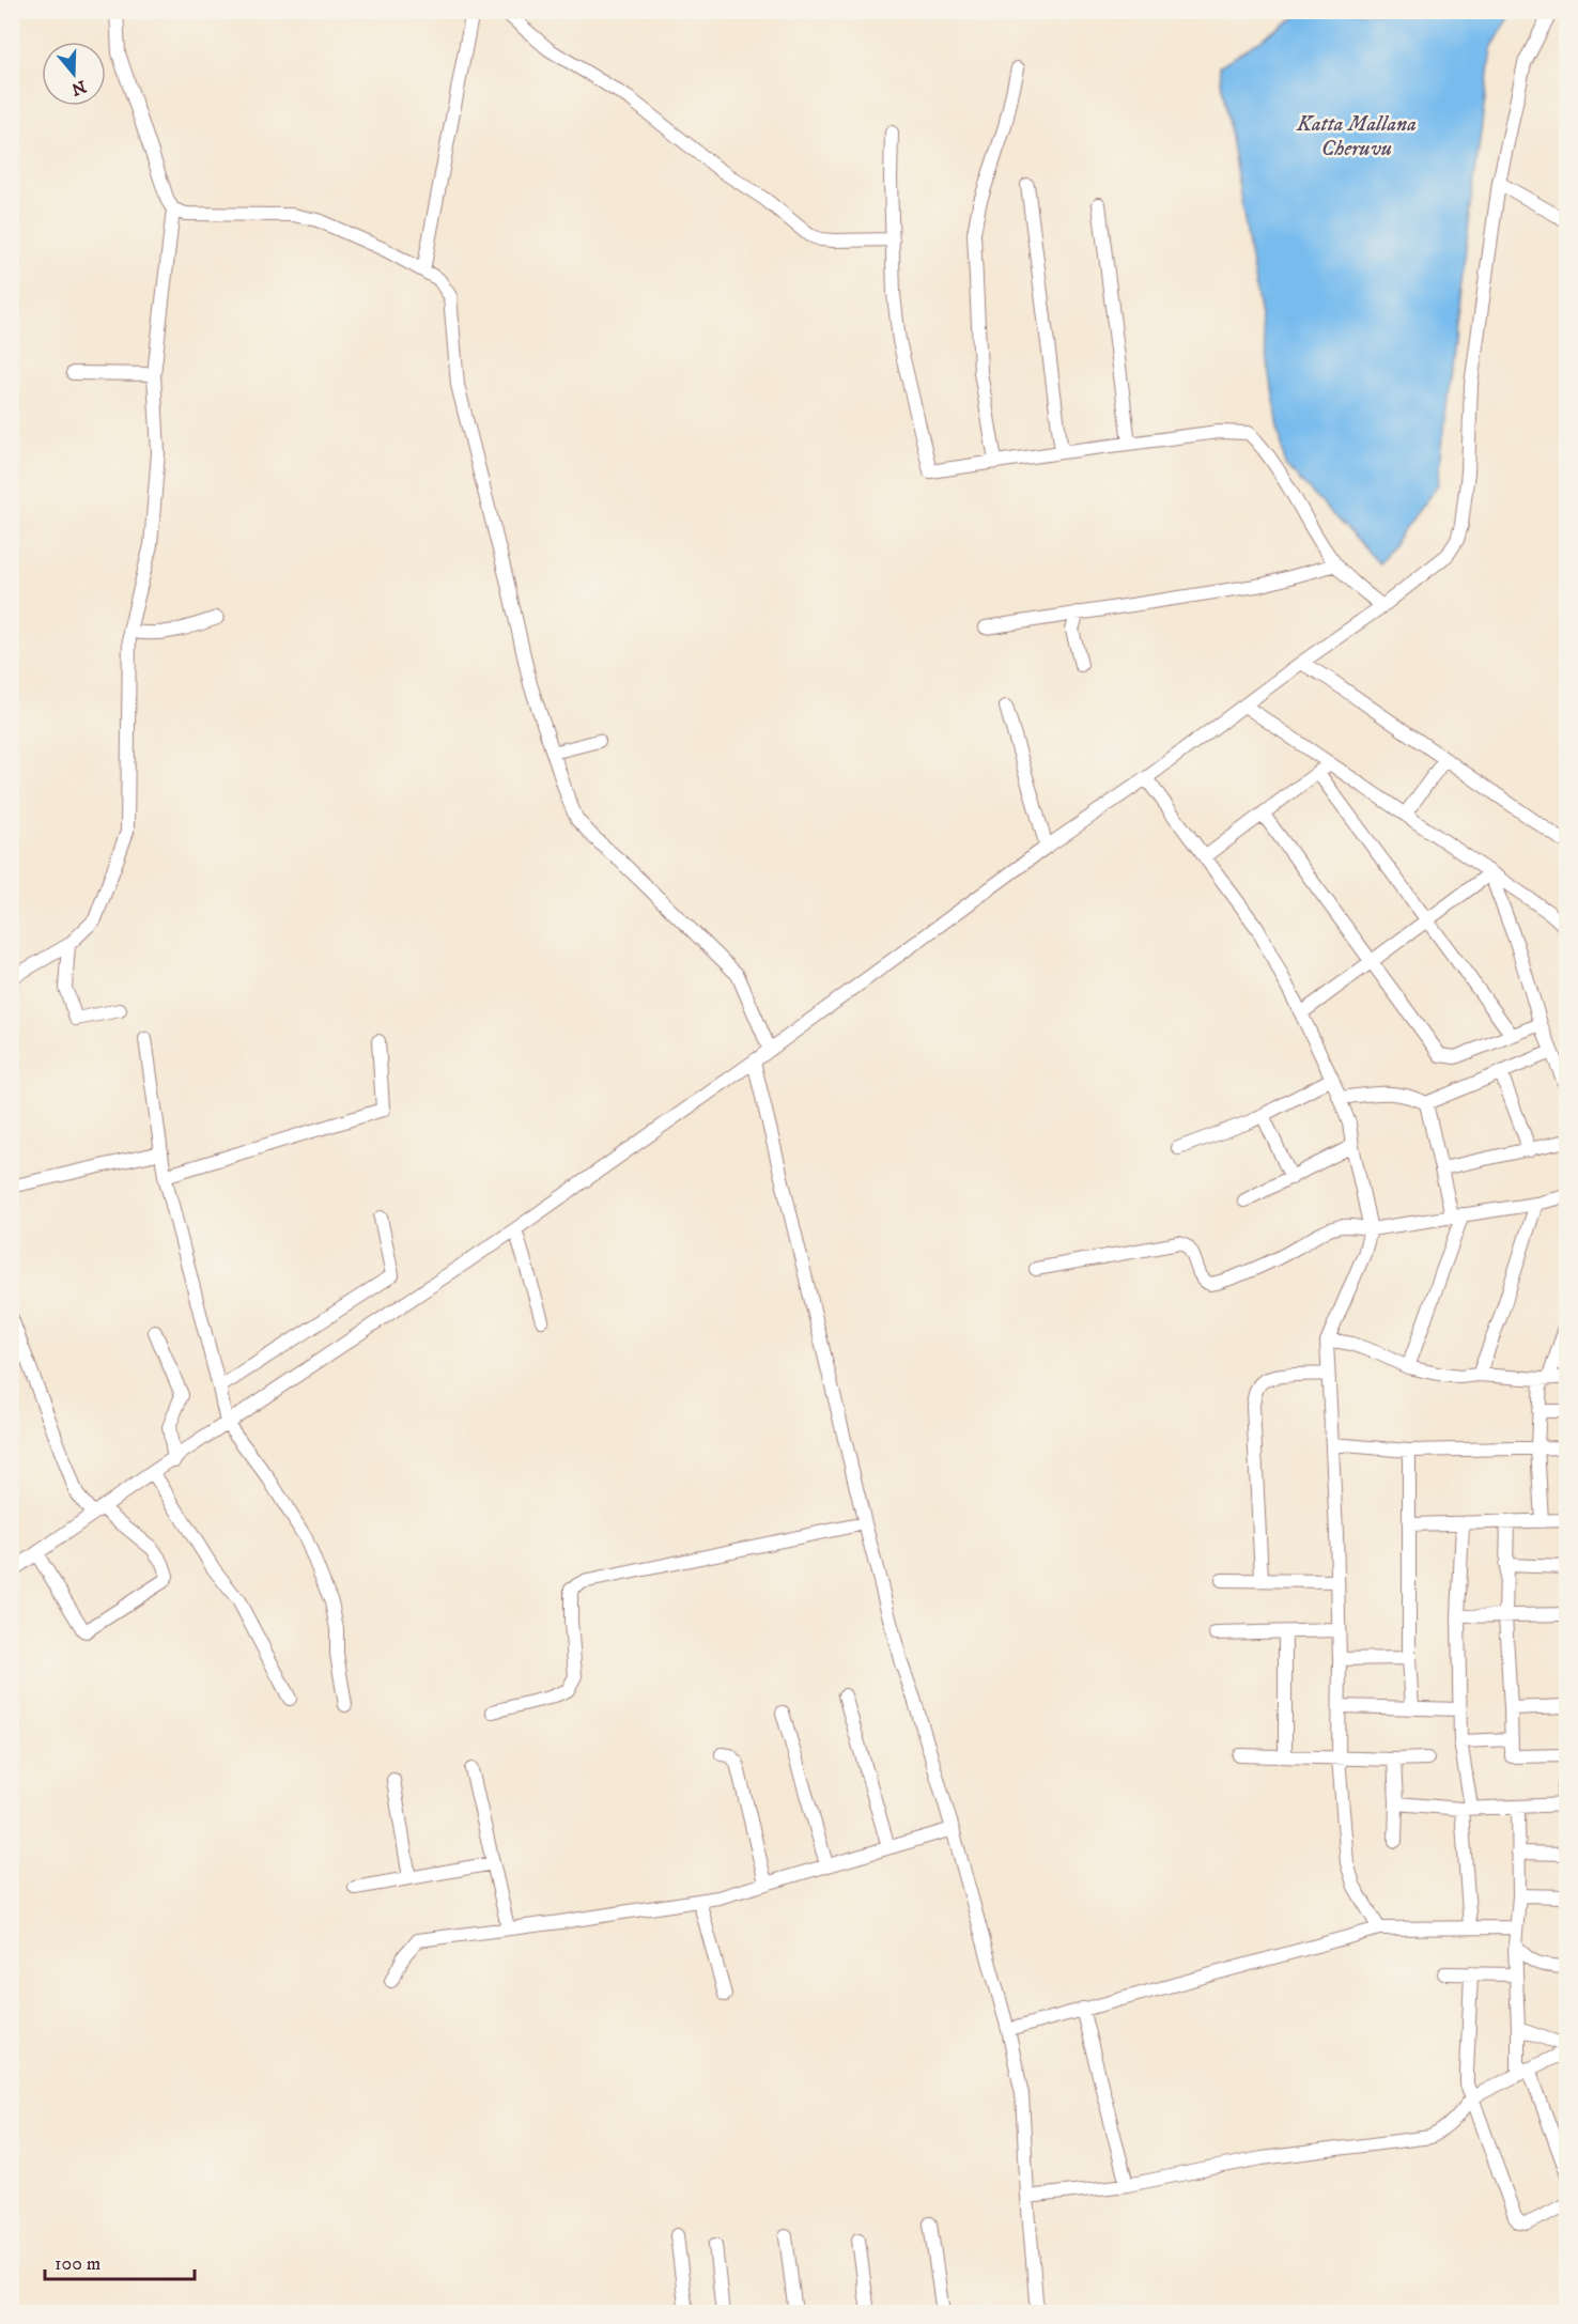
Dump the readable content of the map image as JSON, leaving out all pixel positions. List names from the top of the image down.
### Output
{
  "water": ["Katta Mallana Cheruvu"],
  "scale_bar": "100 m",
  "north": "bottom"
}
